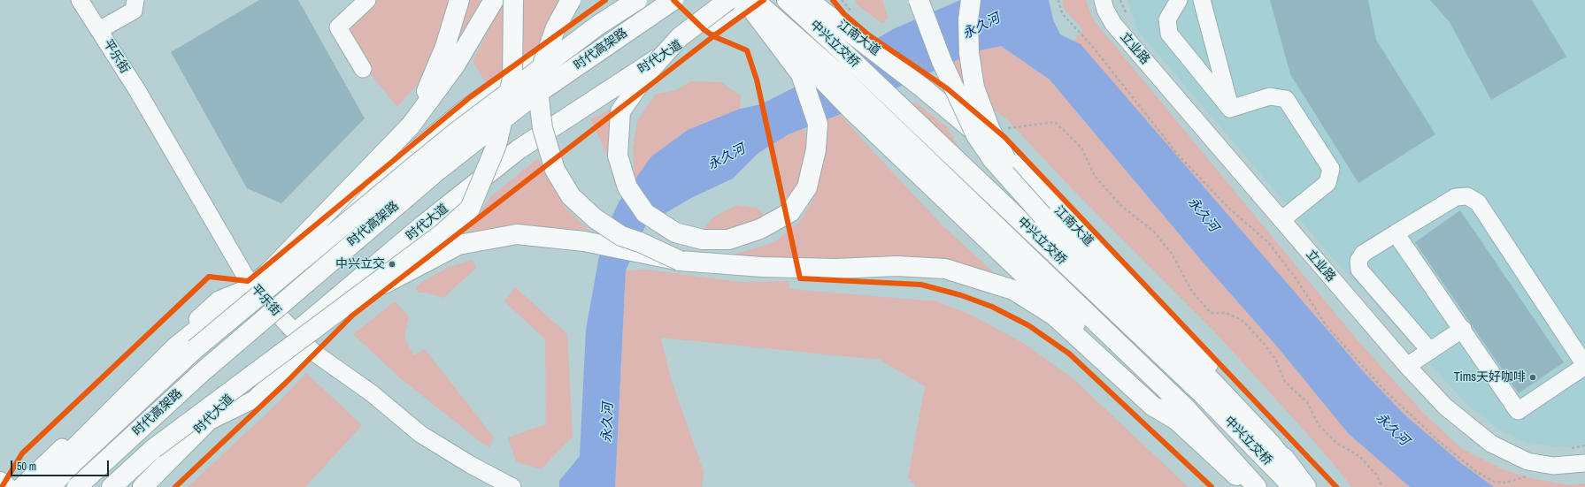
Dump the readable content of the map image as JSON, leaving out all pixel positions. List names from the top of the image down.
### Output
{
  "streets": {
    "main road": [
      "江南大道",
      "中兴立交桥",
      "时代高架路",
      "时代大道"
    ],
    "street": ["立业路", "平乐街"]
  },
  "crossings": [
    ["平乐街", "时代大道"]
  ],
  "water": ["永久河"],
  "places": ["中兴立交", "Tims天好咖啡"],
  "scale_bar": "50 m"
}
